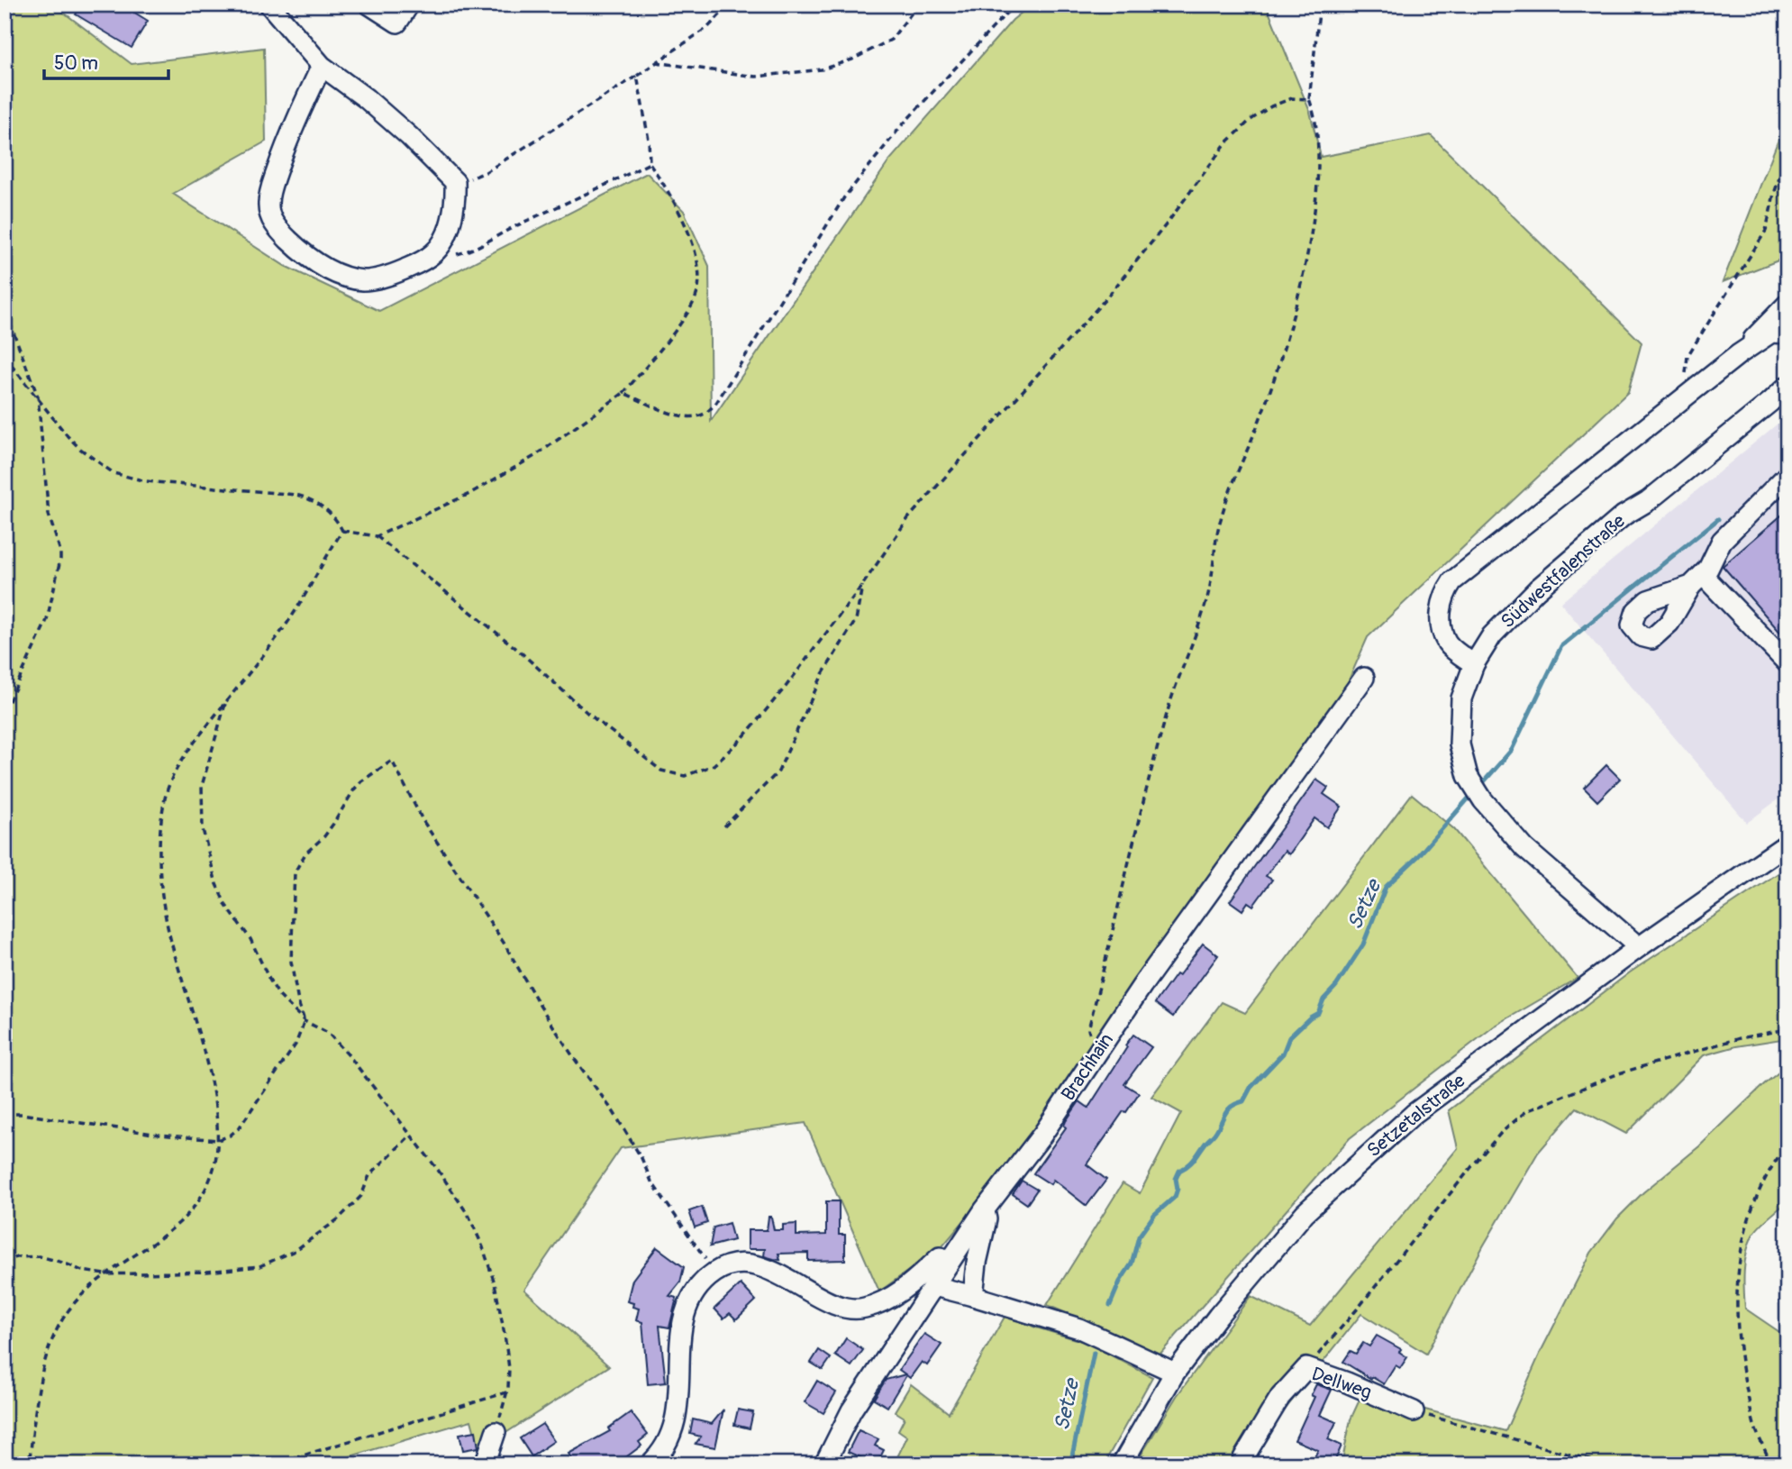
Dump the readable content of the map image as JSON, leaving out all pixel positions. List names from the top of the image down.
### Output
{
  "streets": {
    "street": [
      "Südwestfalenstraße",
      "Brachhain",
      "Setzetalstraße",
      "Dellweg"
    ]
  },
  "crossings": [
    ["Südwestfalenstraße", "Setzetalstraße"]
  ],
  "water": ["Setze"],
  "scale_bar": "50 m"
}
